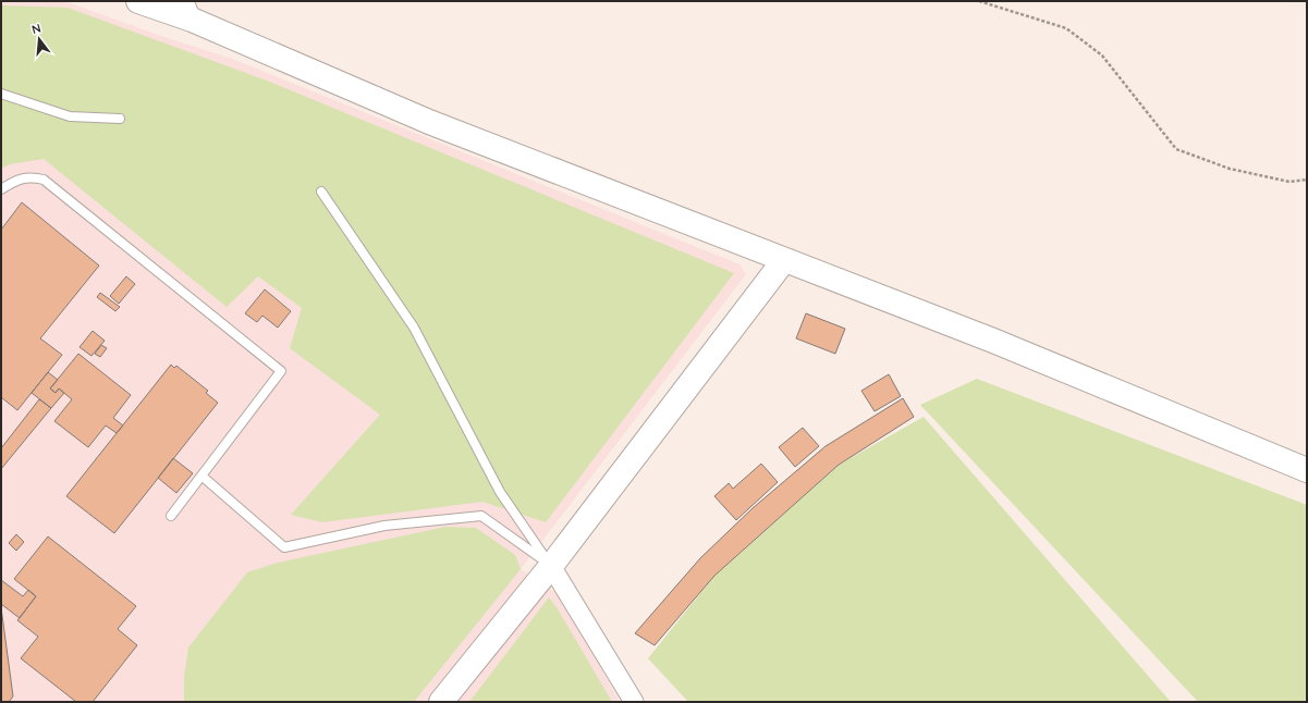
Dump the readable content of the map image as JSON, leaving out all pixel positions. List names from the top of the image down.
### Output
{
  "north": "top"
}
